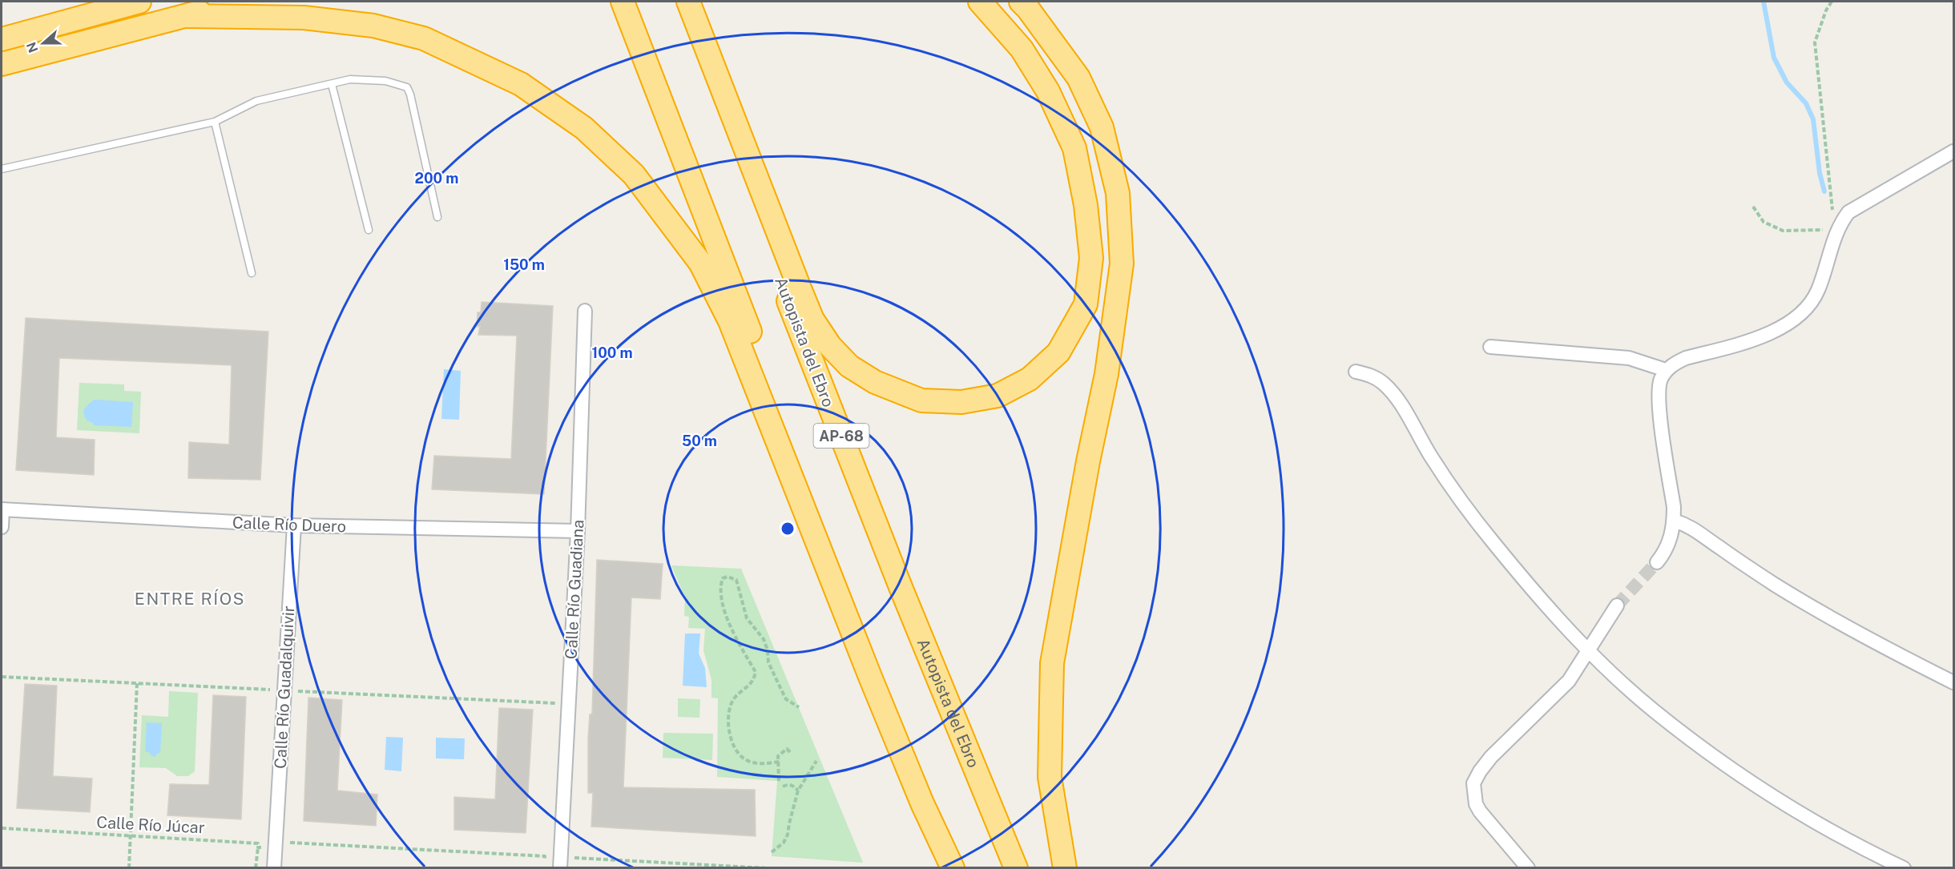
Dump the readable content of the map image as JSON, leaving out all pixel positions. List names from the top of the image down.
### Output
{
  "streets": {
    "highway": ["Autopista del Ebro", "AP-68"],
    "street": ["Calle Río Duero", "Calle Río Guadiana", "Calle Río Guadalquivir"],
    "path": ["Calle Río Júcar"]
  },
  "crossings": [
    ["Calle Río Duero", "Calle Río Guadiana"],
    ["Calle Río Duero", "Calle Río Guadalquivir"],
    ["Calle Río Guadalquivir", "Calle Río Júcar"]
  ],
  "districts": ["ENTRE RÍOS"],
  "north": "left",
  "rings": [
    "200 m",
    "150 m",
    "100 m",
    "50 m"
  ]
}
